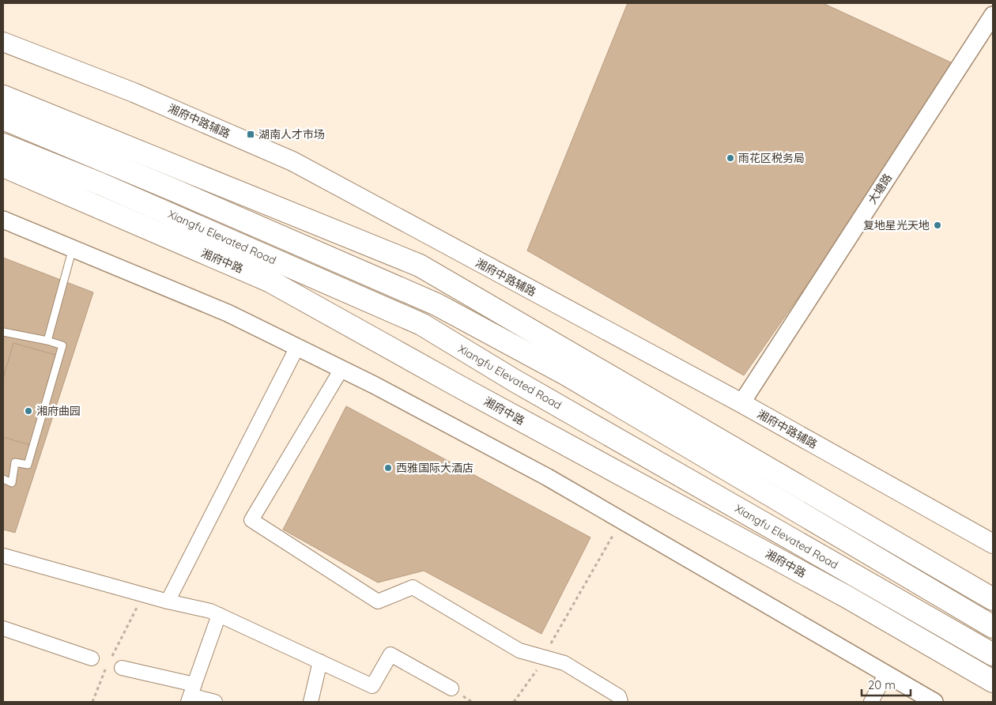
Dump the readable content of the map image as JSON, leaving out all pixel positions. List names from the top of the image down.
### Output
{
  "streets": {
    "main road": ["湘府中路辅路", "Xiangfu Elevated Road", "湘府中路"],
    "street": ["大塘路"]
  },
  "crossings": [
    ["湘府中路辅路", "大塘路"]
  ],
  "places": {
    "transit": ["湖南人才市场"],
    "other": [
      "雨花区税务局",
      "复地星光天地",
      "湘府曲园",
      "西雅国际大酒店"
    ]
  },
  "scale_bar": "20 m"
}
